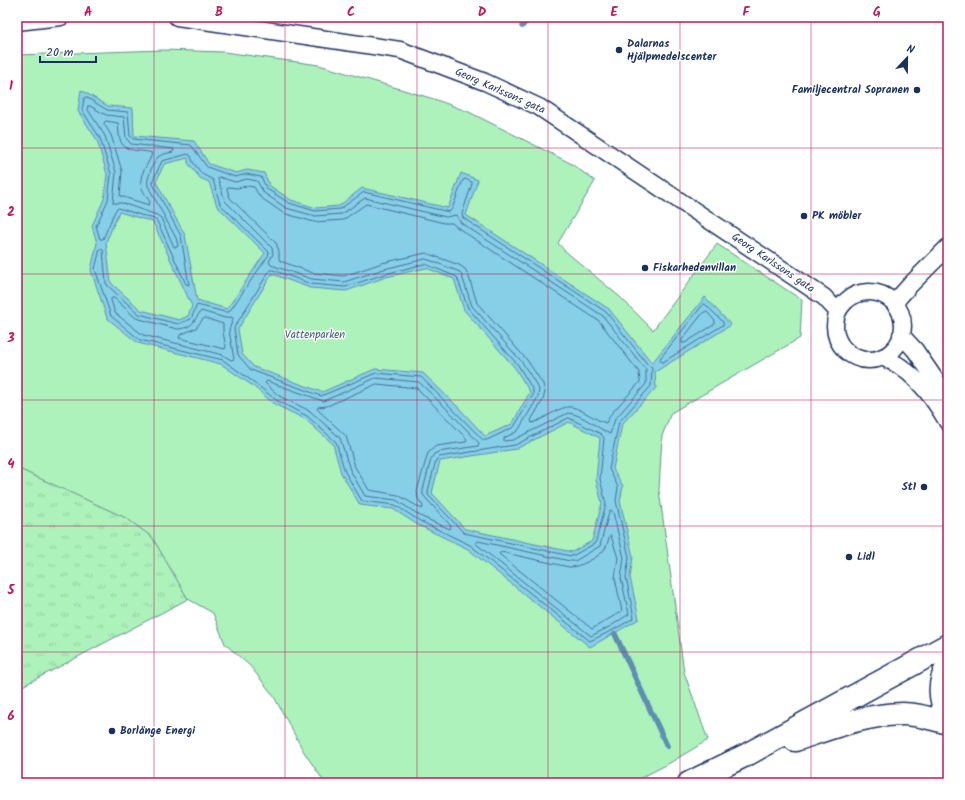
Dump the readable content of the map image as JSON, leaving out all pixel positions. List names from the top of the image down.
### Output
{
  "streets": {
    "street": ["Georg Karlssons gata"]
  },
  "parks": ["Vattenparken"],
  "places": [
    "Dalarnas Hjälpmedelscenter",
    "Familjecentral Sopranen",
    "PK möbler",
    "Fiskarhedenvillan",
    "St1",
    "Lidl",
    "Borlänge Energi"
  ],
  "scale_bar": "20 m",
  "north": "top",
  "grid": {
    "columns": [
      "A",
      "B",
      "C",
      "D",
      "E",
      "F",
      "G"
    ],
    "rows": [
      "1",
      "2",
      "3",
      "4",
      "5",
      "6"
    ]
  }
}
